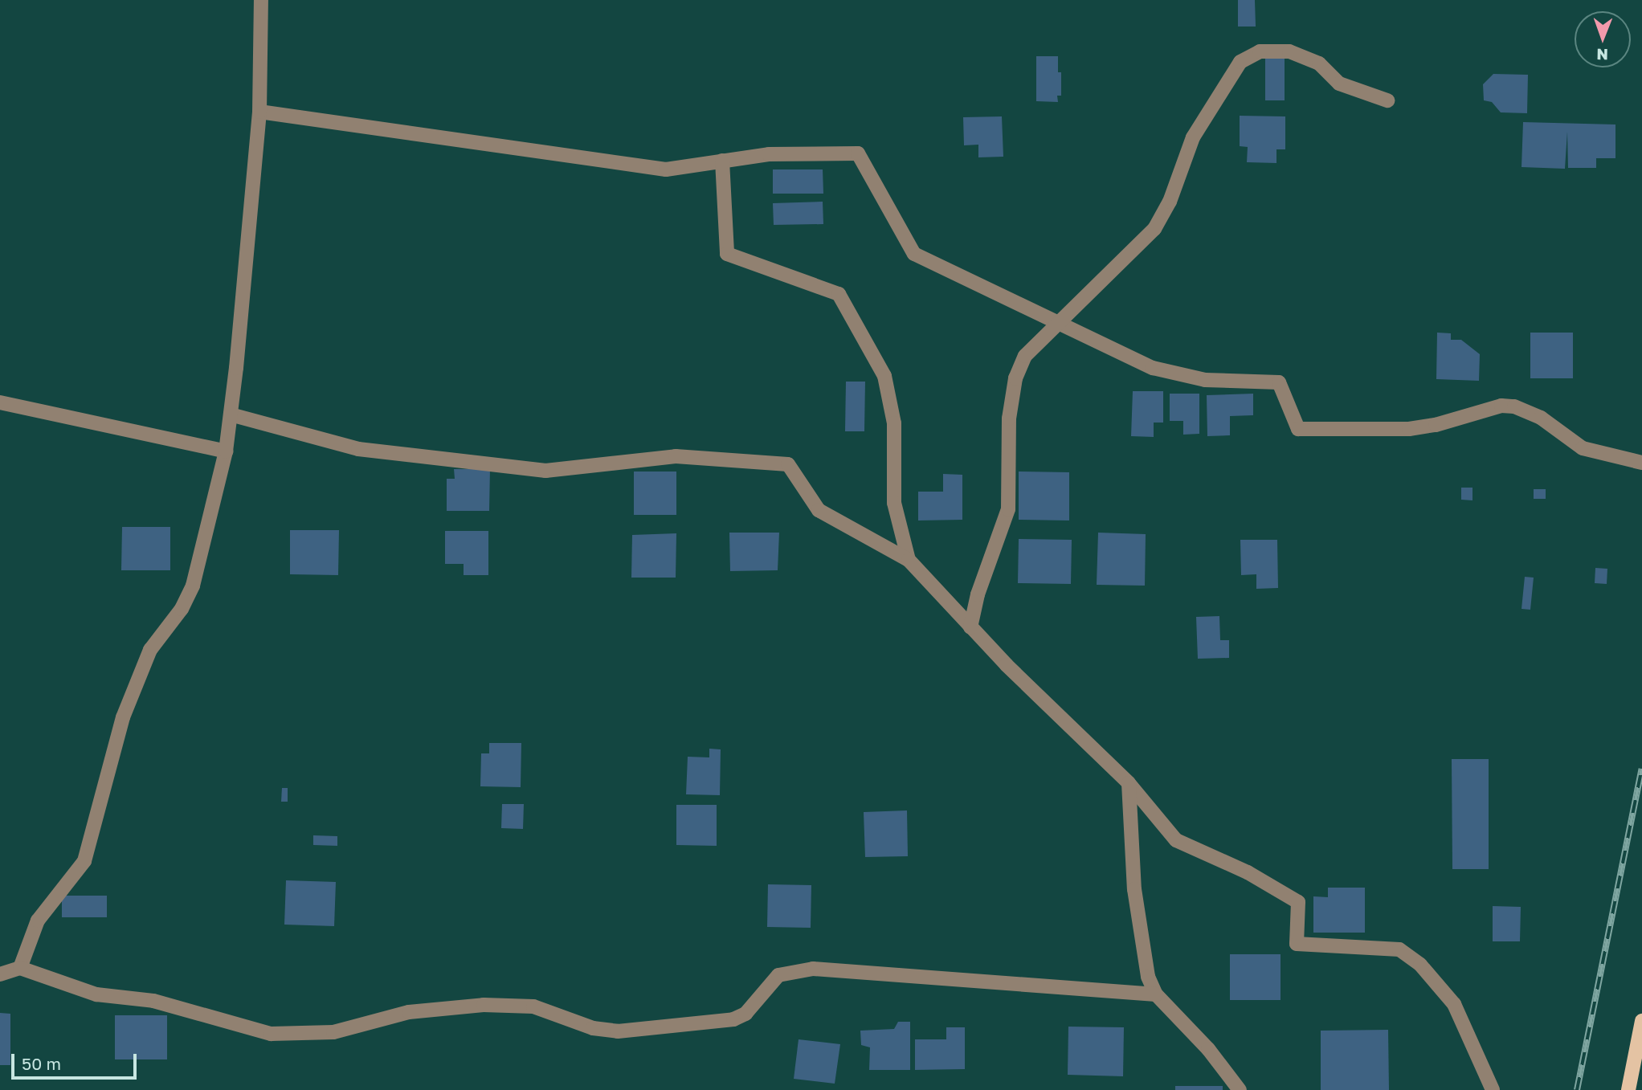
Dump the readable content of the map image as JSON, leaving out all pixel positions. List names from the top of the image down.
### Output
{
  "scale_bar": "50 m",
  "north": "bottom"
}
